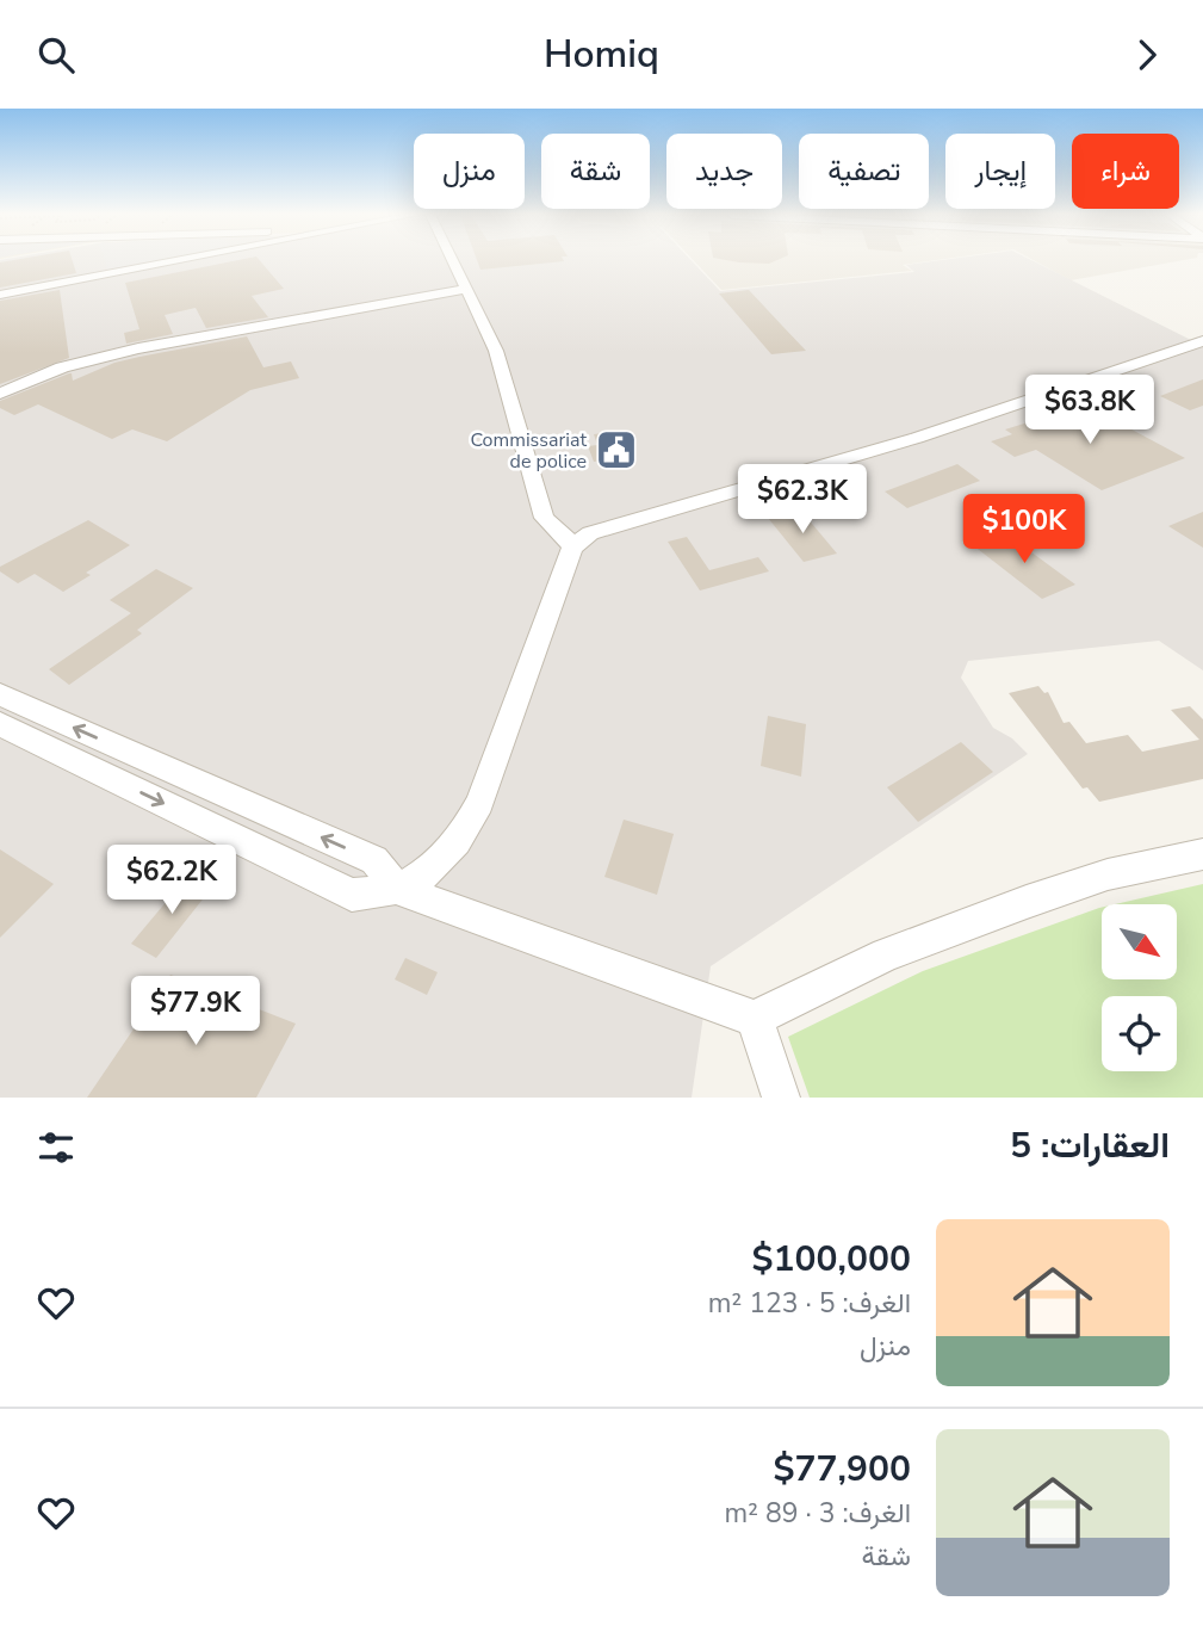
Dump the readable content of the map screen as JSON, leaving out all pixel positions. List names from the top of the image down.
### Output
{
  "places": {
    "public building": ["Commissariat de police"]
  },
  "north": "bottom right",
  "page": {
    "header": "Homiq",
    "chip": [
      "شراء",
      "إيجار",
      "تصفية",
      "جديد",
      "شقة",
      "منزل"
    ],
    "price": [
      "$63.8K",
      "$62.3K",
      "$100K",
      "$62.2K",
      "$77.9K"
    ],
    "heading": "العقارات: 5",
    "list": [
      {
        "name": "$100,000",
        "note": "الغرف: 5 · 123 m² · منزل"
      },
      {
        "name": "$77,900",
        "note": "الغرف: 3 · 89 m² · شقة"
      }
    ]
  }
}
